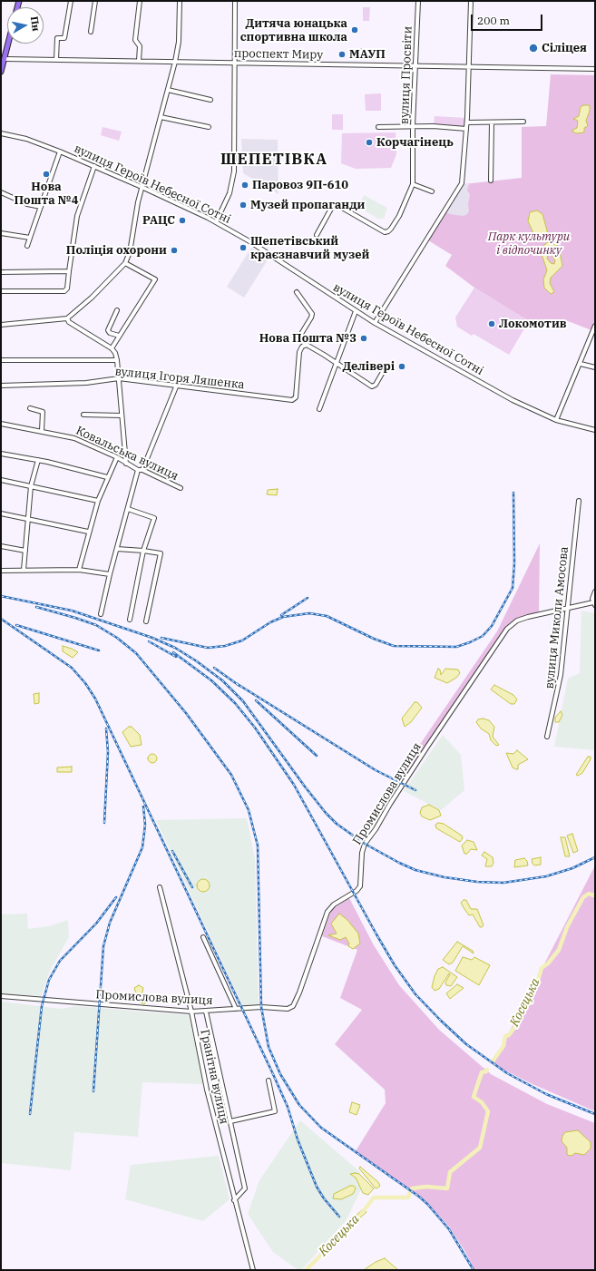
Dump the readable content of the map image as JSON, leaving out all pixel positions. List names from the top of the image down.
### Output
{
  "streets": {
    "street": [
      "проспект Миру",
      "вулиця Просвіти",
      "вулиця Героїв Небесної Сотні",
      "вулиця Ігоря Ляшенка",
      "Ковальська вулиця",
      "вулиця Миколи Амосова",
      "Промислова вулиця",
      "Гранітна вулиця"
    ]
  },
  "crossings": [
    ["проспект Миру", "вулиця Просвіти"],
    ["вулиця Миколи Амосова", "Промислова вулиця"],
    ["Промислова вулиця", "Гранітна вулиця"]
  ],
  "districts": ["ШЕПЕТІВКА"],
  "water": ["Косецька"],
  "parks": ["Парк культури і відпочинку"],
  "places": [
    "Дитяча юнацька спортивна школа",
    "Сіліцея",
    "МАУП",
    "Корчагінець",
    "Нова Пошта №4",
    "Паровоз 9П-610",
    "Музей пропаганди",
    "РАЦС",
    "Шепетівський краєзнавчий музей",
    "Поліція охорони",
    "Локомотив",
    "Нова Пошта №3",
    "Делівері"
  ],
  "scale_bar": "200 m",
  "north": "right"
}
